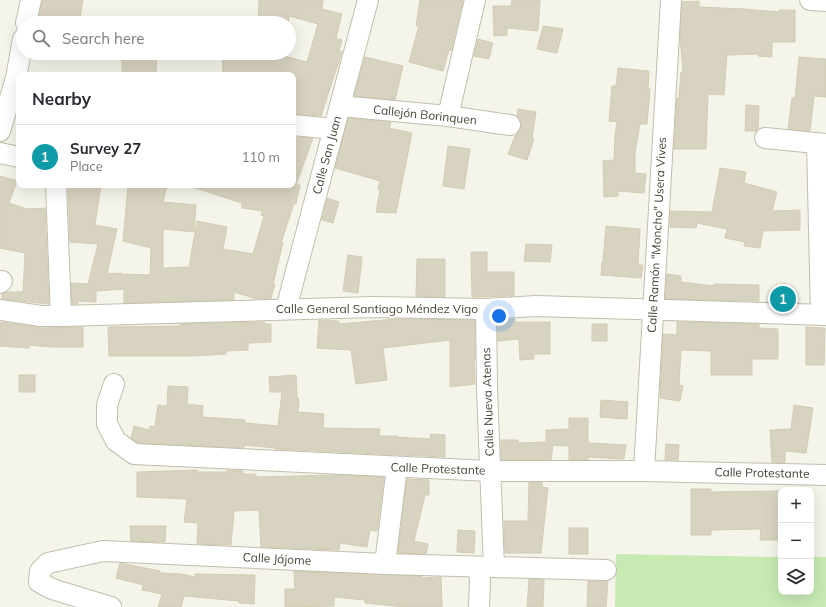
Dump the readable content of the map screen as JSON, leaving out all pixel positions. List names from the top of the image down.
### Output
{
  "streets": {
    "street": [
      "Callejón Borinquen",
      "Calle San Juan",
      "Calle Ramón \"Moncho\" Usera Vives",
      "Calle General Santiago Méndez Vigo",
      "Calle Nueva Atenas",
      "Calle Protestante",
      "Calle Jájome"
    ]
  },
  "crossings": [
    ["Callejón Borinquen", "Calle San Juan"],
    ["Calle San Juan", "Calle General Santiago Méndez Vigo"],
    ["Calle Ramón \"Moncho\" Usera Vives", "Calle General Santiago Méndez Vigo"],
    ["Calle Ramón \"Moncho\" Usera Vives", "Calle Protestante"],
    ["Calle General Santiago Méndez Vigo", "Calle Nueva Atenas"],
    ["Calle Nueva Atenas", "Calle Protestante"],
    ["Calle Nueva Atenas", "Calle Jájome"]
  ],
  "page": {
    "search": "Search here",
    "heading": "Nearby",
    "list": [
      {
        "mark": "1",
        "name": "Survey 27",
        "note": "Place",
        "value": "110 m"
      }
    ],
    "pins": "1",
    "map_buttons": ["+", "−"]
  }
}
